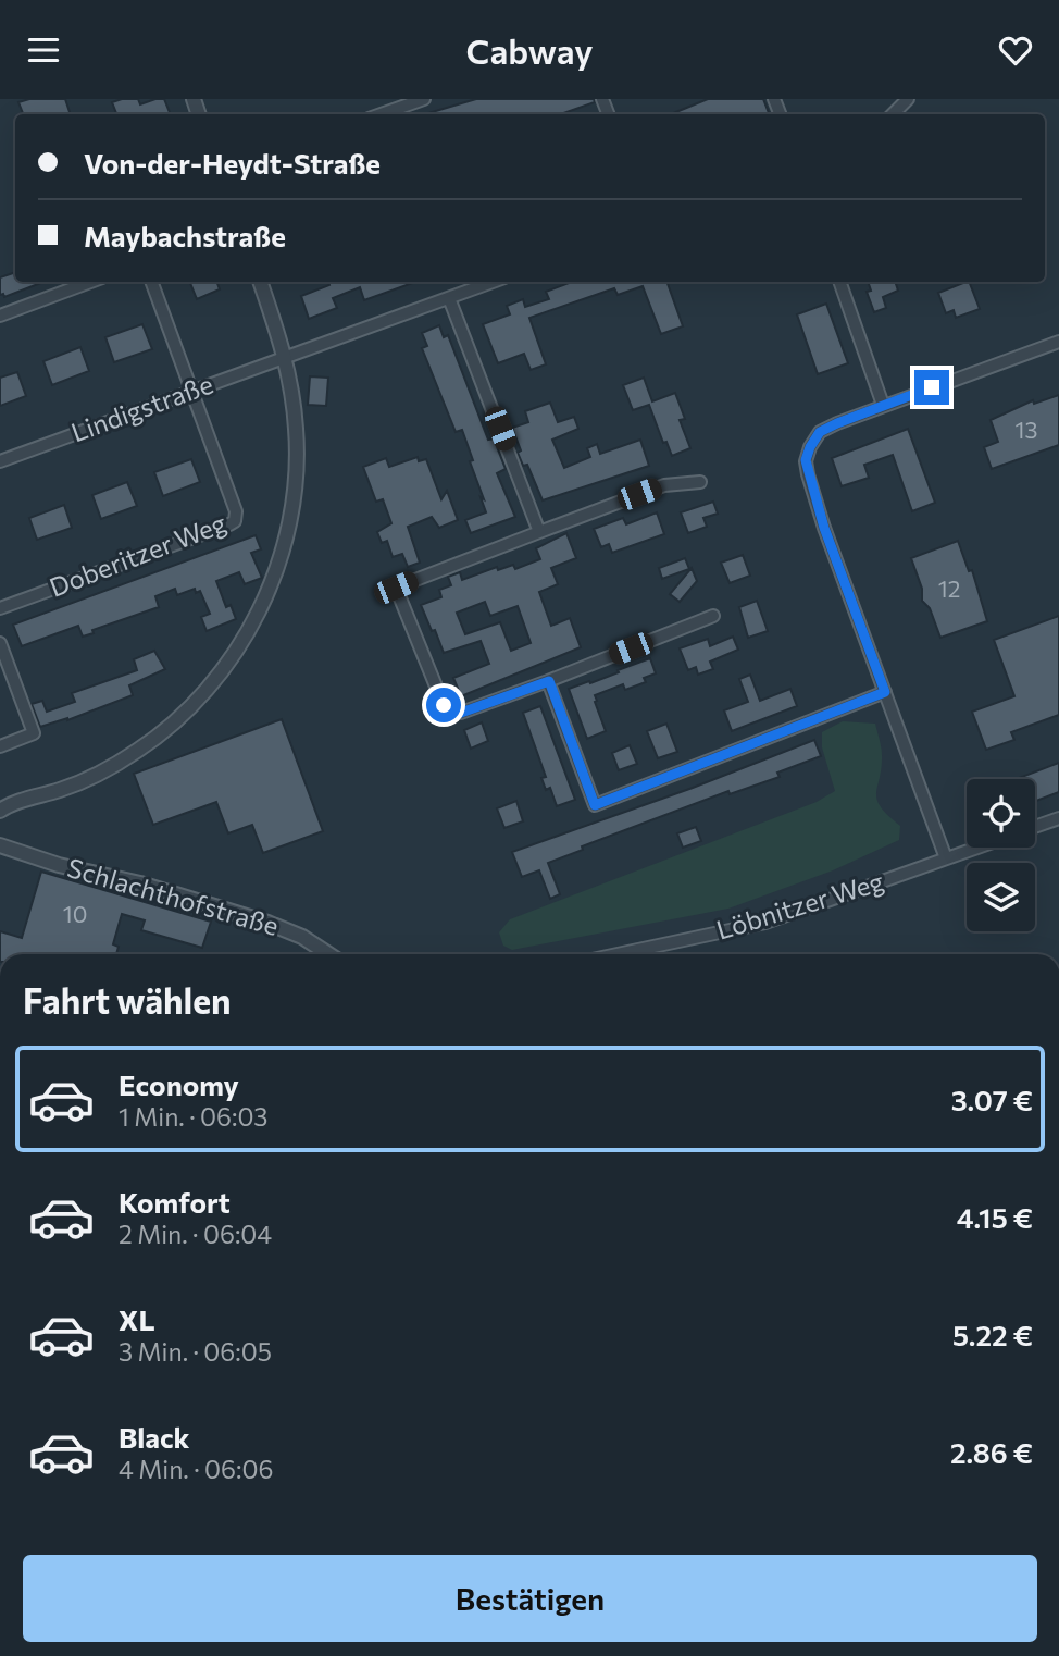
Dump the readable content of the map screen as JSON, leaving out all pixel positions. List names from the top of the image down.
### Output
{
  "streets": {
    "street": [
      "Lindigstraße",
      "Doberitzer Weg",
      "Schlachthofstraße",
      "Löbnitzer Weg"
    ]
  },
  "crossings": [
    ["Lindigstraße", "Doberitzer Weg"]
  ],
  "house_numbers": ["13", "12", "10"],
  "page": {
    "header": "Cabway",
    "banner": ["Von-der-Heydt-Straße", "Maybachstraße"],
    "heading": "Fahrt wählen",
    "list": [
      {
        "name": "Economy",
        "note": "1 Min. · 06:03",
        "value": "3.07 €"
      },
      {
        "name": "Komfort",
        "note": "2 Min. · 06:04",
        "value": "4.15 €"
      },
      {
        "name": "XL",
        "note": "3 Min. · 06:05",
        "value": "5.22 €"
      },
      {
        "name": "Black",
        "note": "4 Min. · 06:06",
        "value": "2.86 €"
      }
    ],
    "buttons": "Bestätigen"
  }
}
